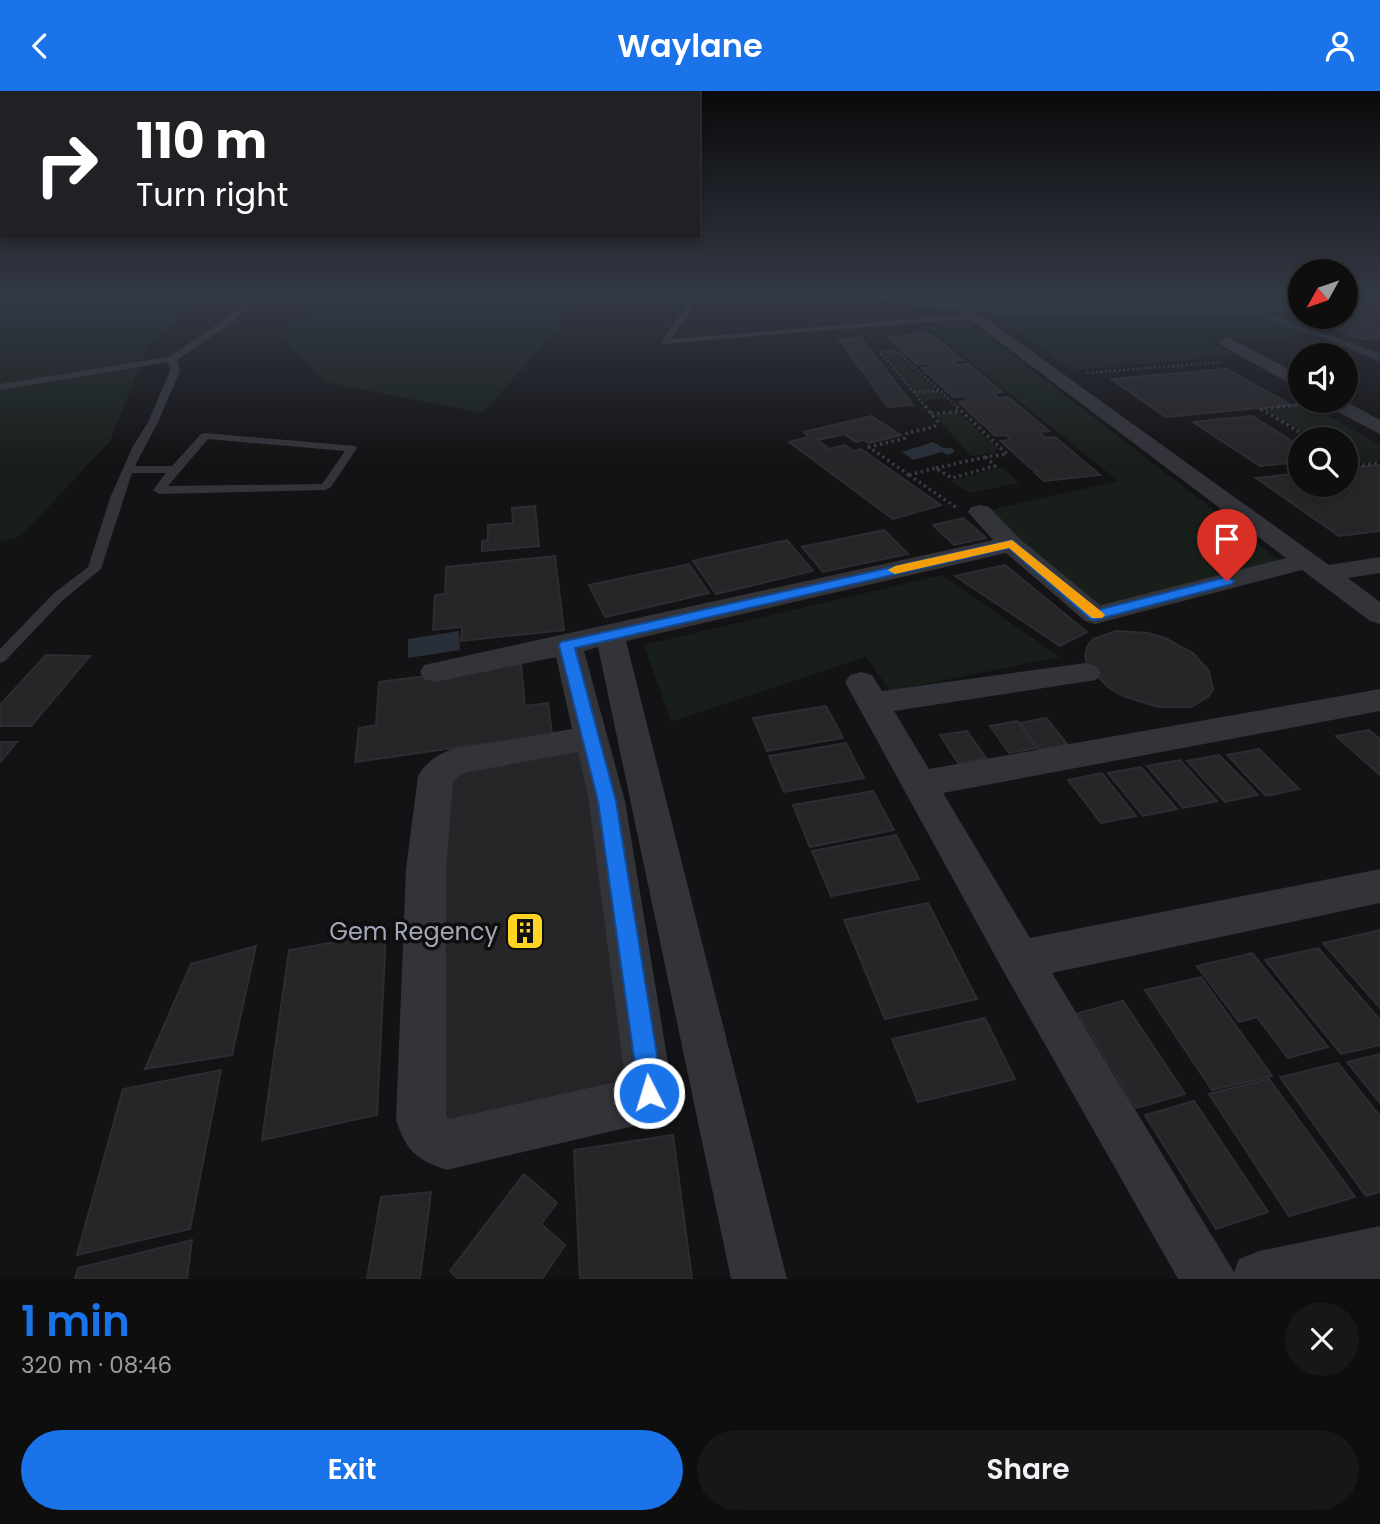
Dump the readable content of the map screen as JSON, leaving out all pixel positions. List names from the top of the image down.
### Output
{
  "places": {
    "building": ["Gem Regency"]
  },
  "north": "bottom left",
  "page": {
    "header": "Waylane",
    "turn": ["110 m", "Turn right"],
    "heading": ["1 min", "320 m · 08:46"],
    "buttons": ["Exit", "Share"]
  }
}
